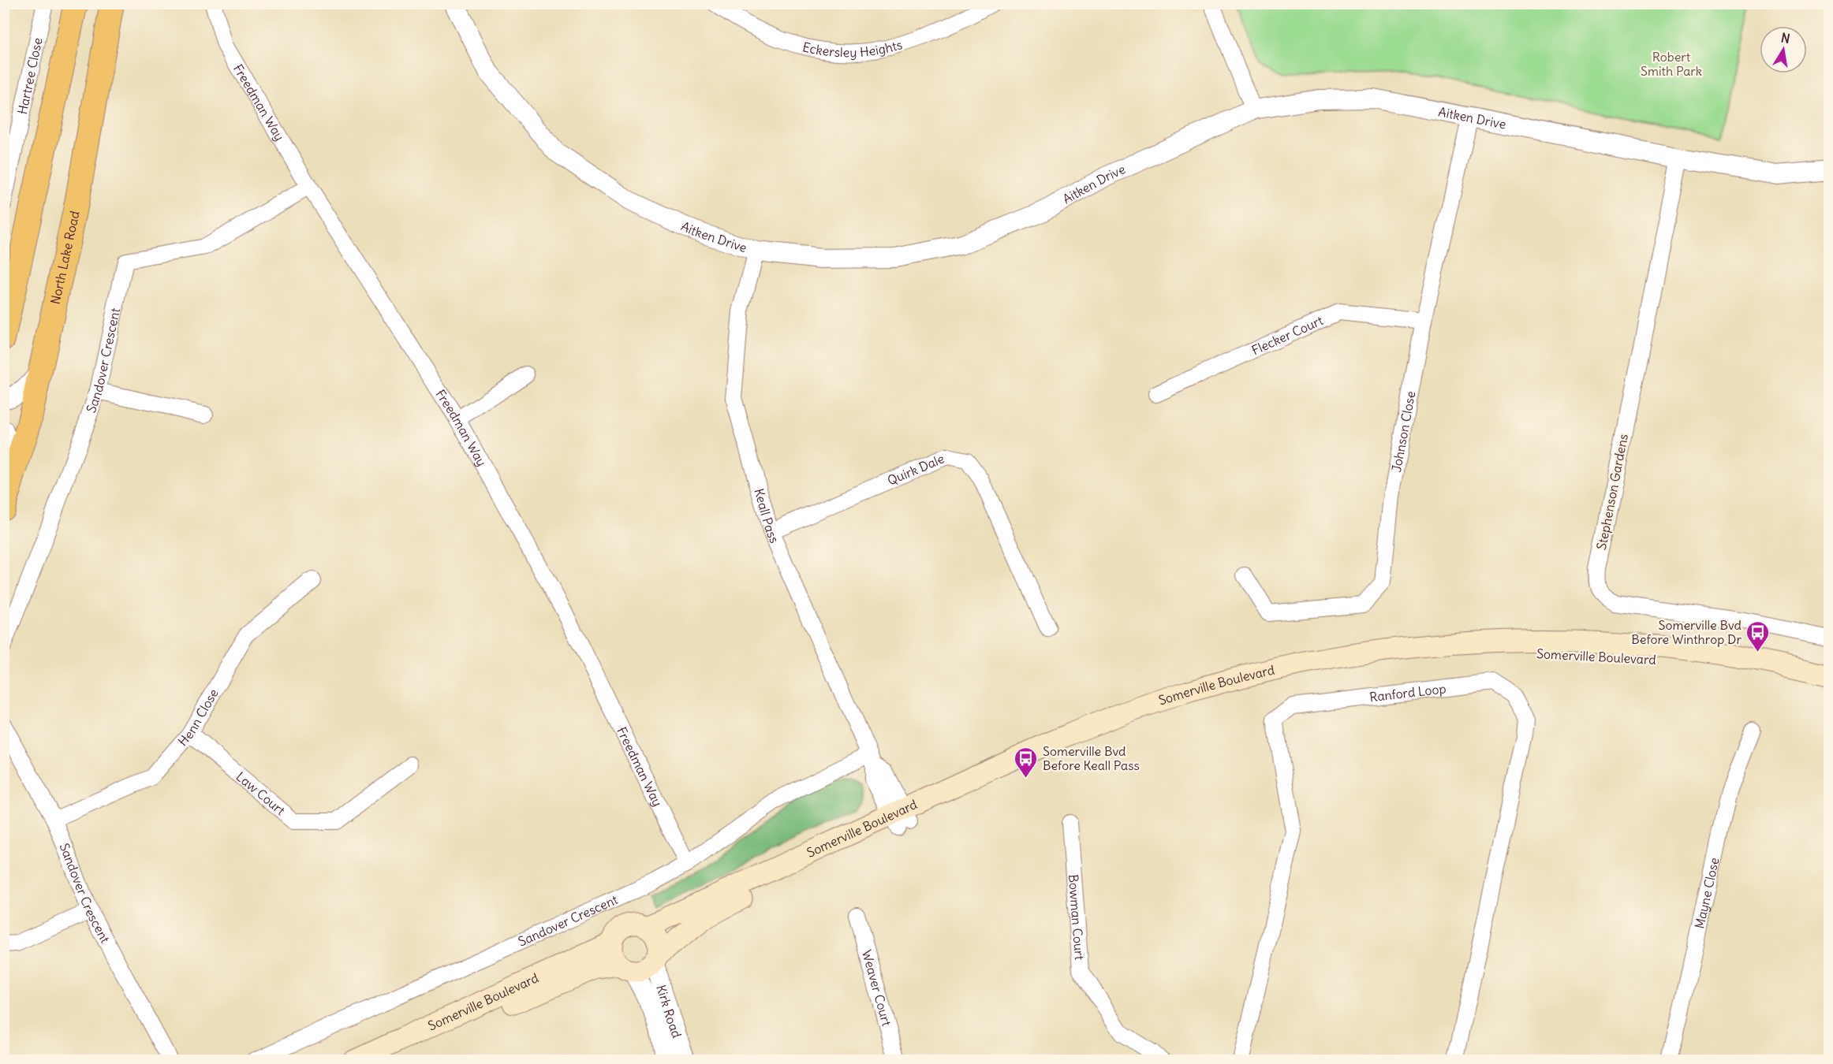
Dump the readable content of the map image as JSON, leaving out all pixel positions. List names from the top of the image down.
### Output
{
  "streets": {
    "main road": ["North Lake Road", "Somerville Boulevard"],
    "street": [
      "Eckersley Heights",
      "Hartree Close",
      "Freedman Way",
      "Aitken Drive",
      "Flecker Court",
      "Sandover Crescent",
      "Johnson Close",
      "Quirk Dale",
      "Stephenson Gardens",
      "Keall Pass",
      "Ranford Loop",
      "Henn Close",
      "Law Court",
      "Mayne Close",
      "Bowman Court",
      "Weaver Court",
      "Kirk Road"
    ]
  },
  "crossings": [
    ["Freedman Way", "Sandover Crescent"],
    ["Aitken Drive", "Johnson Close"],
    ["Aitken Drive", "Stephenson Gardens"],
    ["Aitken Drive", "Keall Pass"],
    ["Flecker Court", "Johnson Close"],
    ["Sandover Crescent", "Keall Pass"],
    ["Sandover Crescent", "Henn Close"],
    ["Quirk Dale", "Keall Pass"],
    ["Keall Pass", "Somerville Boulevard"],
    ["Somerville Boulevard", "Kirk Road"],
    ["Henn Close", "Law Court"]
  ],
  "parks": ["Robert Smith Park"],
  "places": {
    "bus stop": ["Somerville Bvd Before Winthrop Dr", "Somerville Bvd Before Keall Pass"]
  },
  "north": "top"
}
